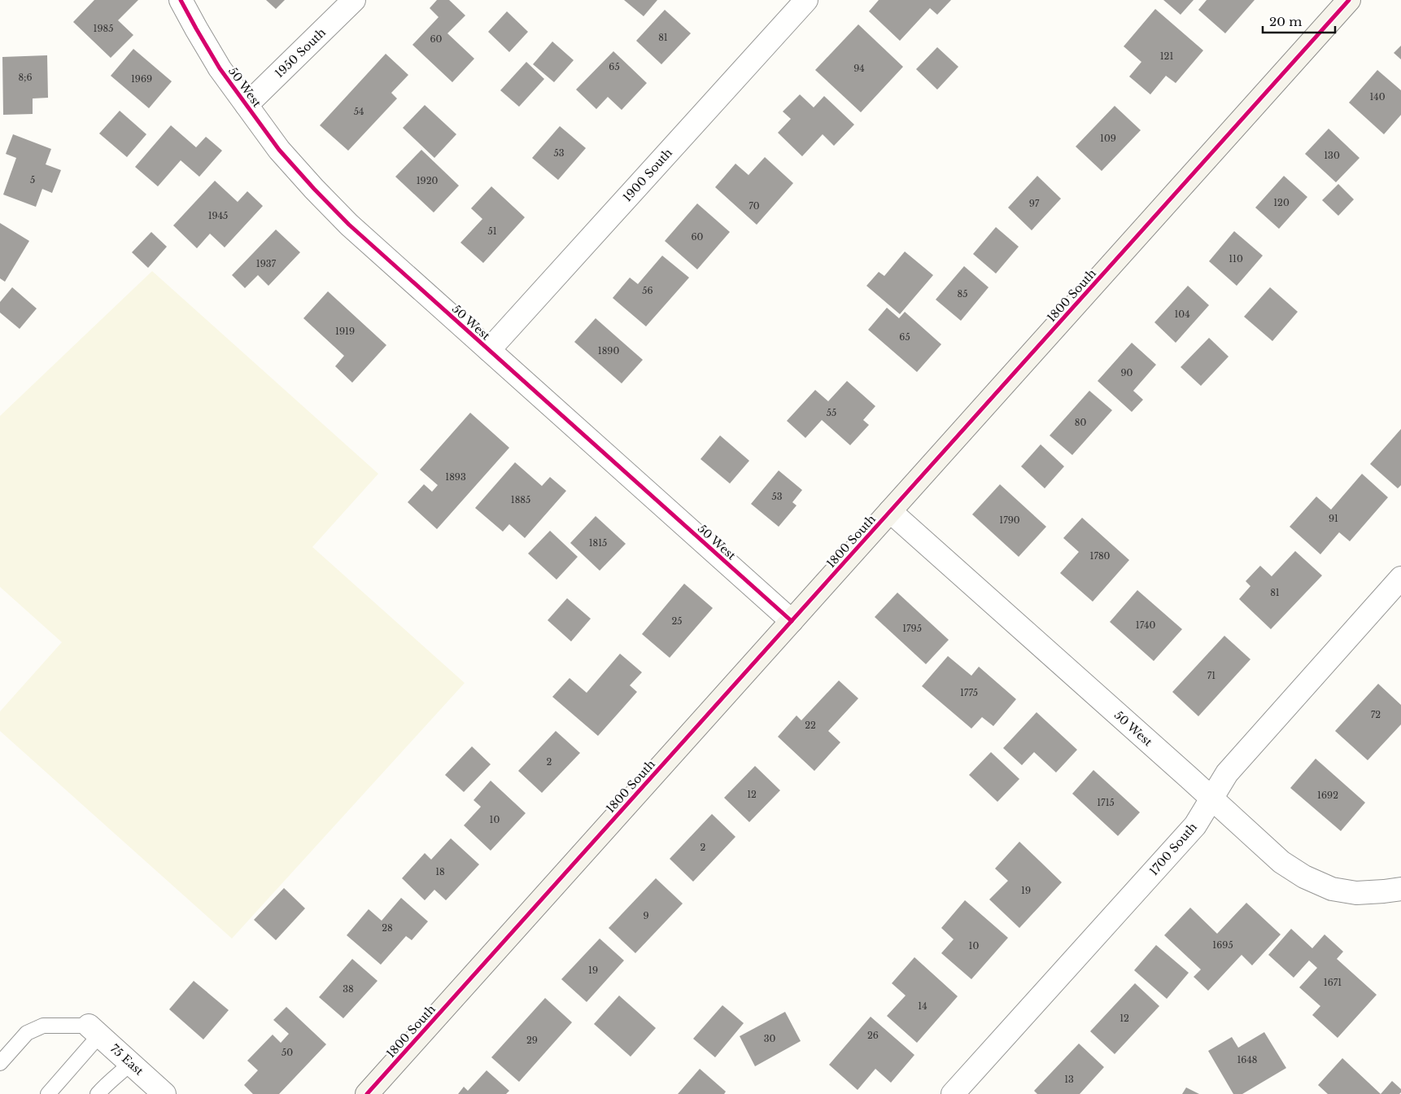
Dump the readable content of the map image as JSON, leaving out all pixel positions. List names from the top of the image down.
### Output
{
  "streets": {
    "street": [
      "1950 South",
      "50 West",
      "1900 South",
      "1800 South",
      "1700 South",
      "75 East"
    ]
  },
  "crossings": [
    ["1950 South", "50 West"],
    ["50 West", "1900 South"],
    ["50 West", "1800 South"],
    ["50 West", "1700 South"]
  ],
  "house_numbers": [
    "1985",
    "81",
    "60",
    "121",
    "65",
    "94",
    "8;6",
    "1969",
    "140",
    "54",
    "109",
    "53",
    "130",
    "5",
    "1920",
    "120",
    "97",
    "70",
    "1945",
    "51",
    "60",
    "110",
    "1937",
    "56",
    "85",
    "104",
    "1919",
    "65",
    "1890",
    "90",
    "55",
    "80",
    "1893",
    "53",
    "1885",
    "91",
    "1790",
    "1815",
    "1780",
    "81",
    "25",
    "1740",
    "1795",
    "71",
    "1775",
    "72",
    "22",
    "2",
    "12",
    "1692",
    "1715",
    "10",
    "2",
    "18",
    "19",
    "9",
    "28",
    "1695",
    "10",
    "19",
    "1671",
    "38",
    "14",
    "12",
    "26",
    "30",
    "29",
    "50",
    "1648",
    "13"
  ],
  "scale_bar": "20 m"
}
